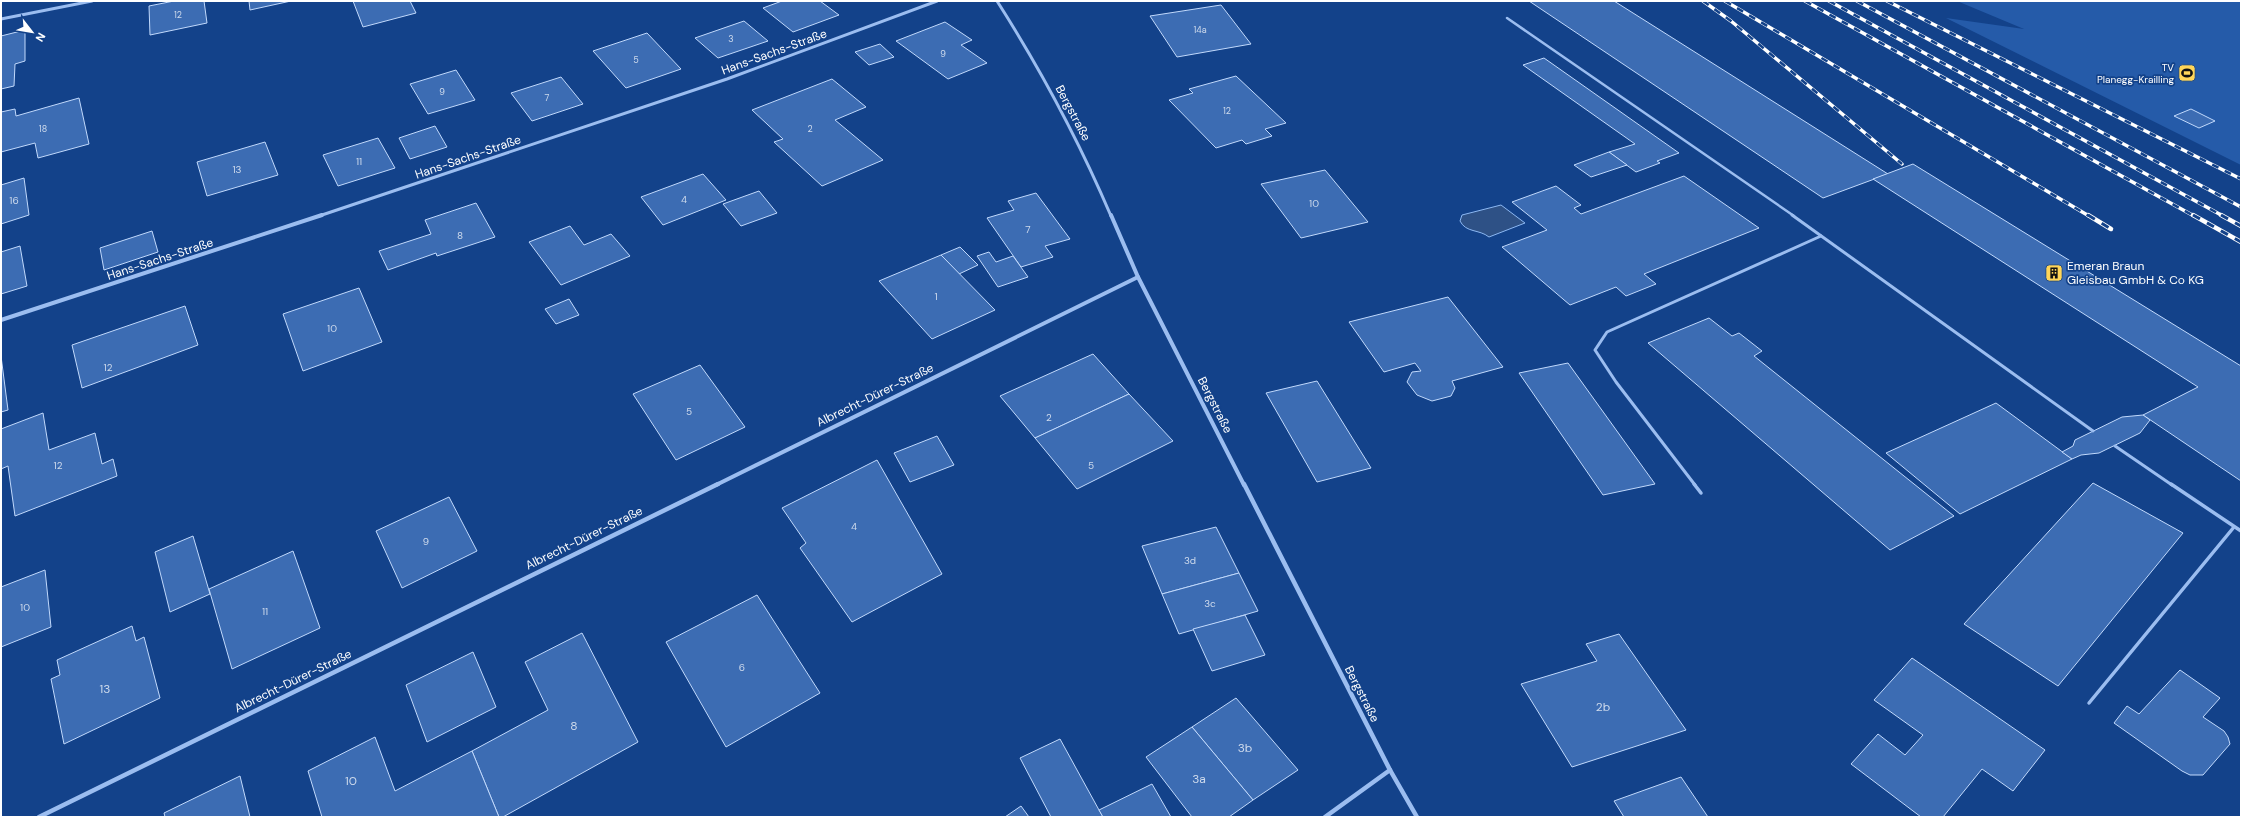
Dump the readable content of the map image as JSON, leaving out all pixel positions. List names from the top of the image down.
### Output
{
  "streets": {
    "street": ["Hans-Sachs-Straße", "Bergstraße", "Albrecht-Dürer-Straße"]
  },
  "crossings": [
    ["Bergstraße", "Albrecht-Dürer-Straße"]
  ],
  "places": {
    "sports": ["TV Planegg-Krailling"],
    "building": ["Emeran Braun Gleisbau GmbH & Co KG"]
  },
  "house_numbers": [
    "12",
    "14a",
    "3",
    "9",
    "5",
    "9",
    "7",
    "12",
    "18",
    "2",
    "11",
    "13",
    "4",
    "16",
    "10",
    "7",
    "8",
    "1",
    "10",
    "12",
    "5",
    "2",
    "12",
    "5",
    "4",
    "9",
    "3d",
    "3c",
    "10",
    "11",
    "6",
    "13",
    "2b",
    "8",
    "3b",
    "3a",
    "10"
  ],
  "north": "bottom right"
}
